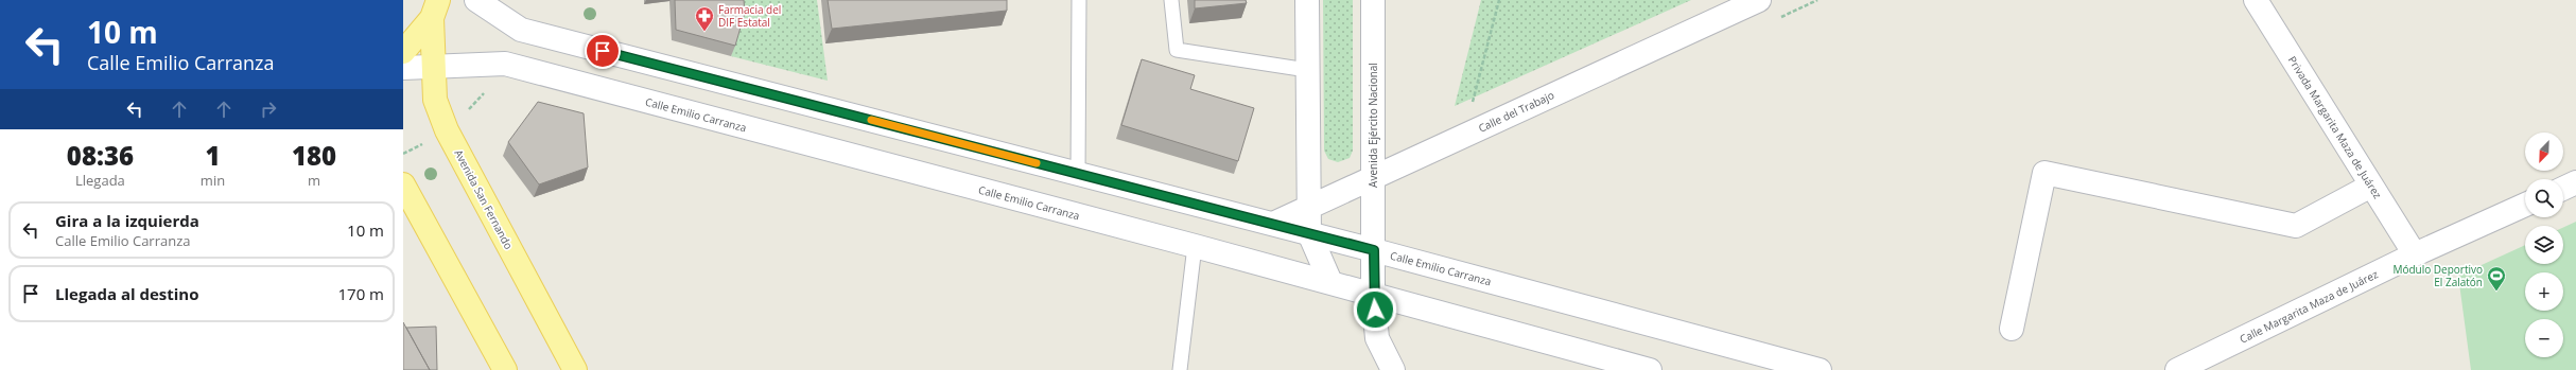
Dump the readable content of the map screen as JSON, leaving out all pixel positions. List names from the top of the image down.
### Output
{
  "streets": {
    "main road": [
      "Calle del Trabajo",
      "Calle Emilio Carranza",
      "Avenida Ejército Nacional",
      "Privada Margarita Maza de Juárez",
      "Avenida San Fernando",
      "Calle Margarita Maza de Juárez"
    ]
  },
  "crossings": [
    ["Calle del Trabajo", "Calle Emilio Carranza"],
    ["Calle del Trabajo", "Avenida Ejército Nacional"],
    ["Calle Emilio Carranza", "Avenida Ejército Nacional"],
    ["Calle Emilio Carranza", "Avenida San Fernando"],
    ["Privada Margarita Maza de Juárez", "Calle Margarita Maza de Juárez"]
  ],
  "places": {
    "pharmacy": ["Farmacia del DIF Estatal"],
    "sports": ["Módulo Deportivo El Zalatón"]
  },
  "north": "bottom left",
  "page": {
    "turn": ["10 m", "Calle Emilio Carranza"],
    "eta": [
      "08:36",
      "Llegada",
      "1",
      "min",
      "180",
      "m"
    ],
    "map_buttons": ["+", "−"],
    "list": [
      {
        "name": "Gira a la izquierda",
        "note": "Calle Emilio Carranza",
        "value": "10 m"
      },
      {
        "name": "Llegada al destino",
        "value": "170 m"
      }
    ]
  }
}
